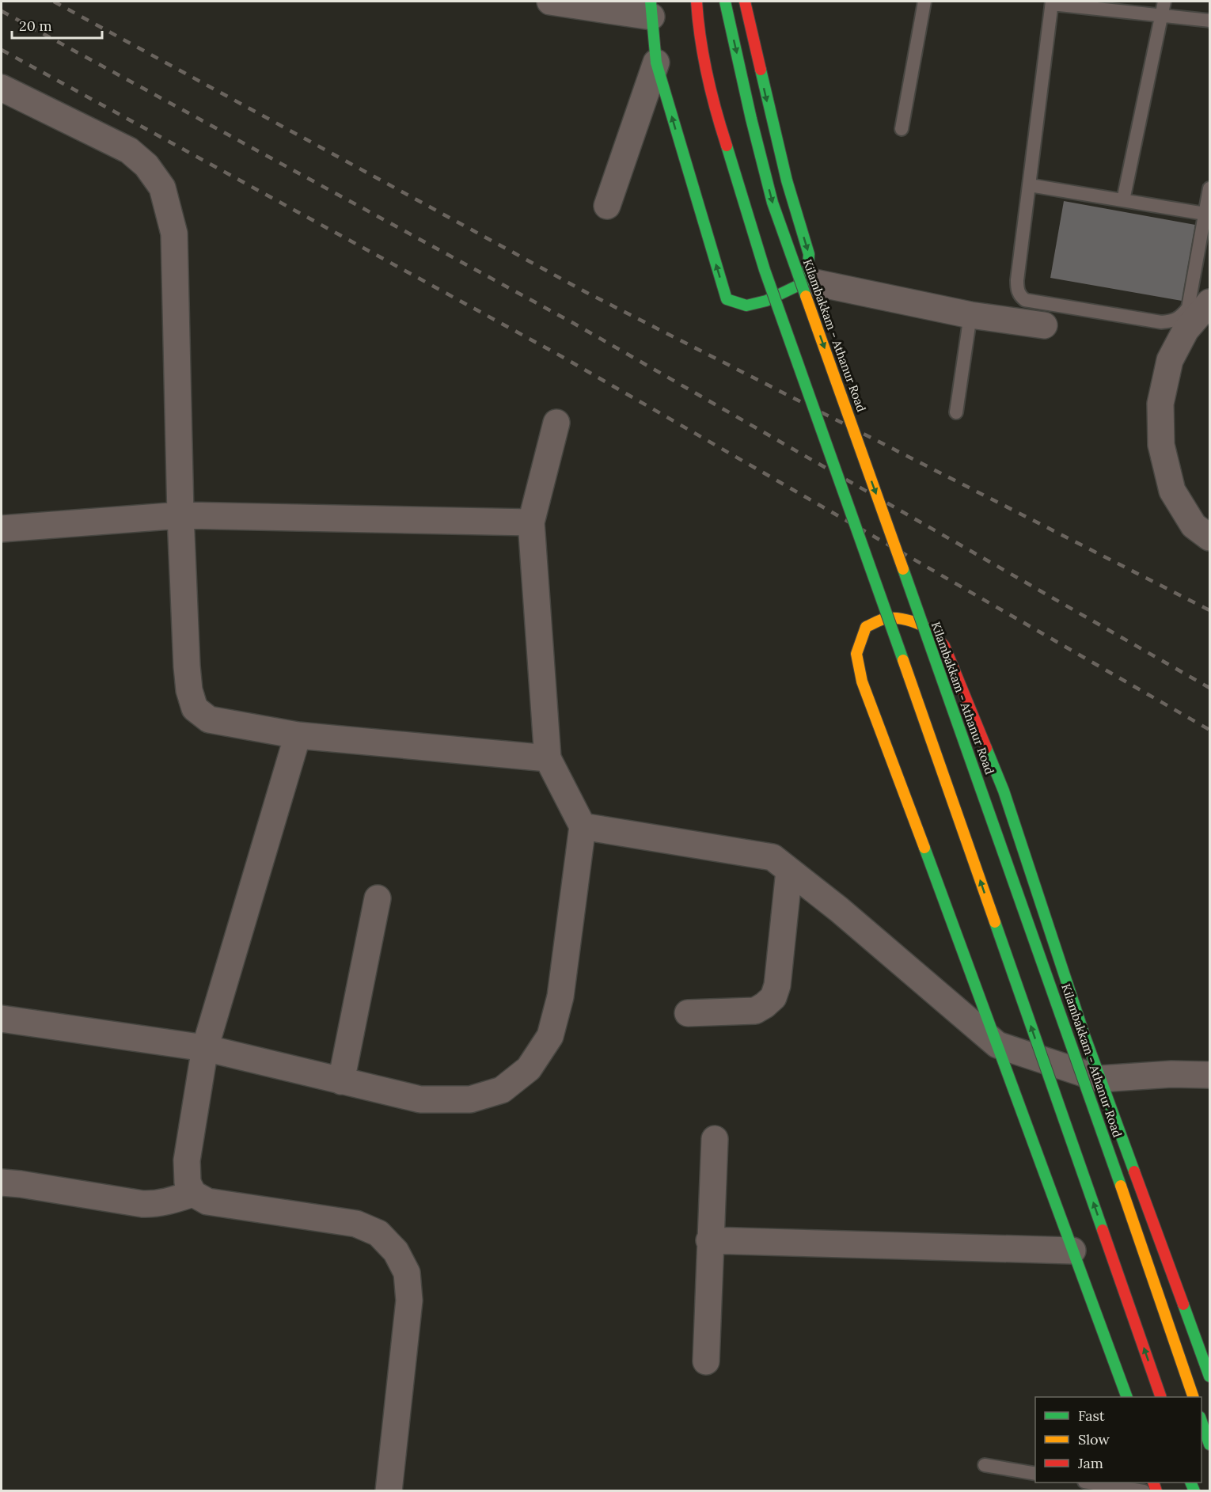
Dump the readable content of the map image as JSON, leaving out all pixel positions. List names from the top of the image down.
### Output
{
  "streets": {
    "street": ["Kilambakkam - Athanur Road"]
  },
  "legend": ["Fast", "Slow", "Jam"],
  "scale_bar": "20 m"
}
